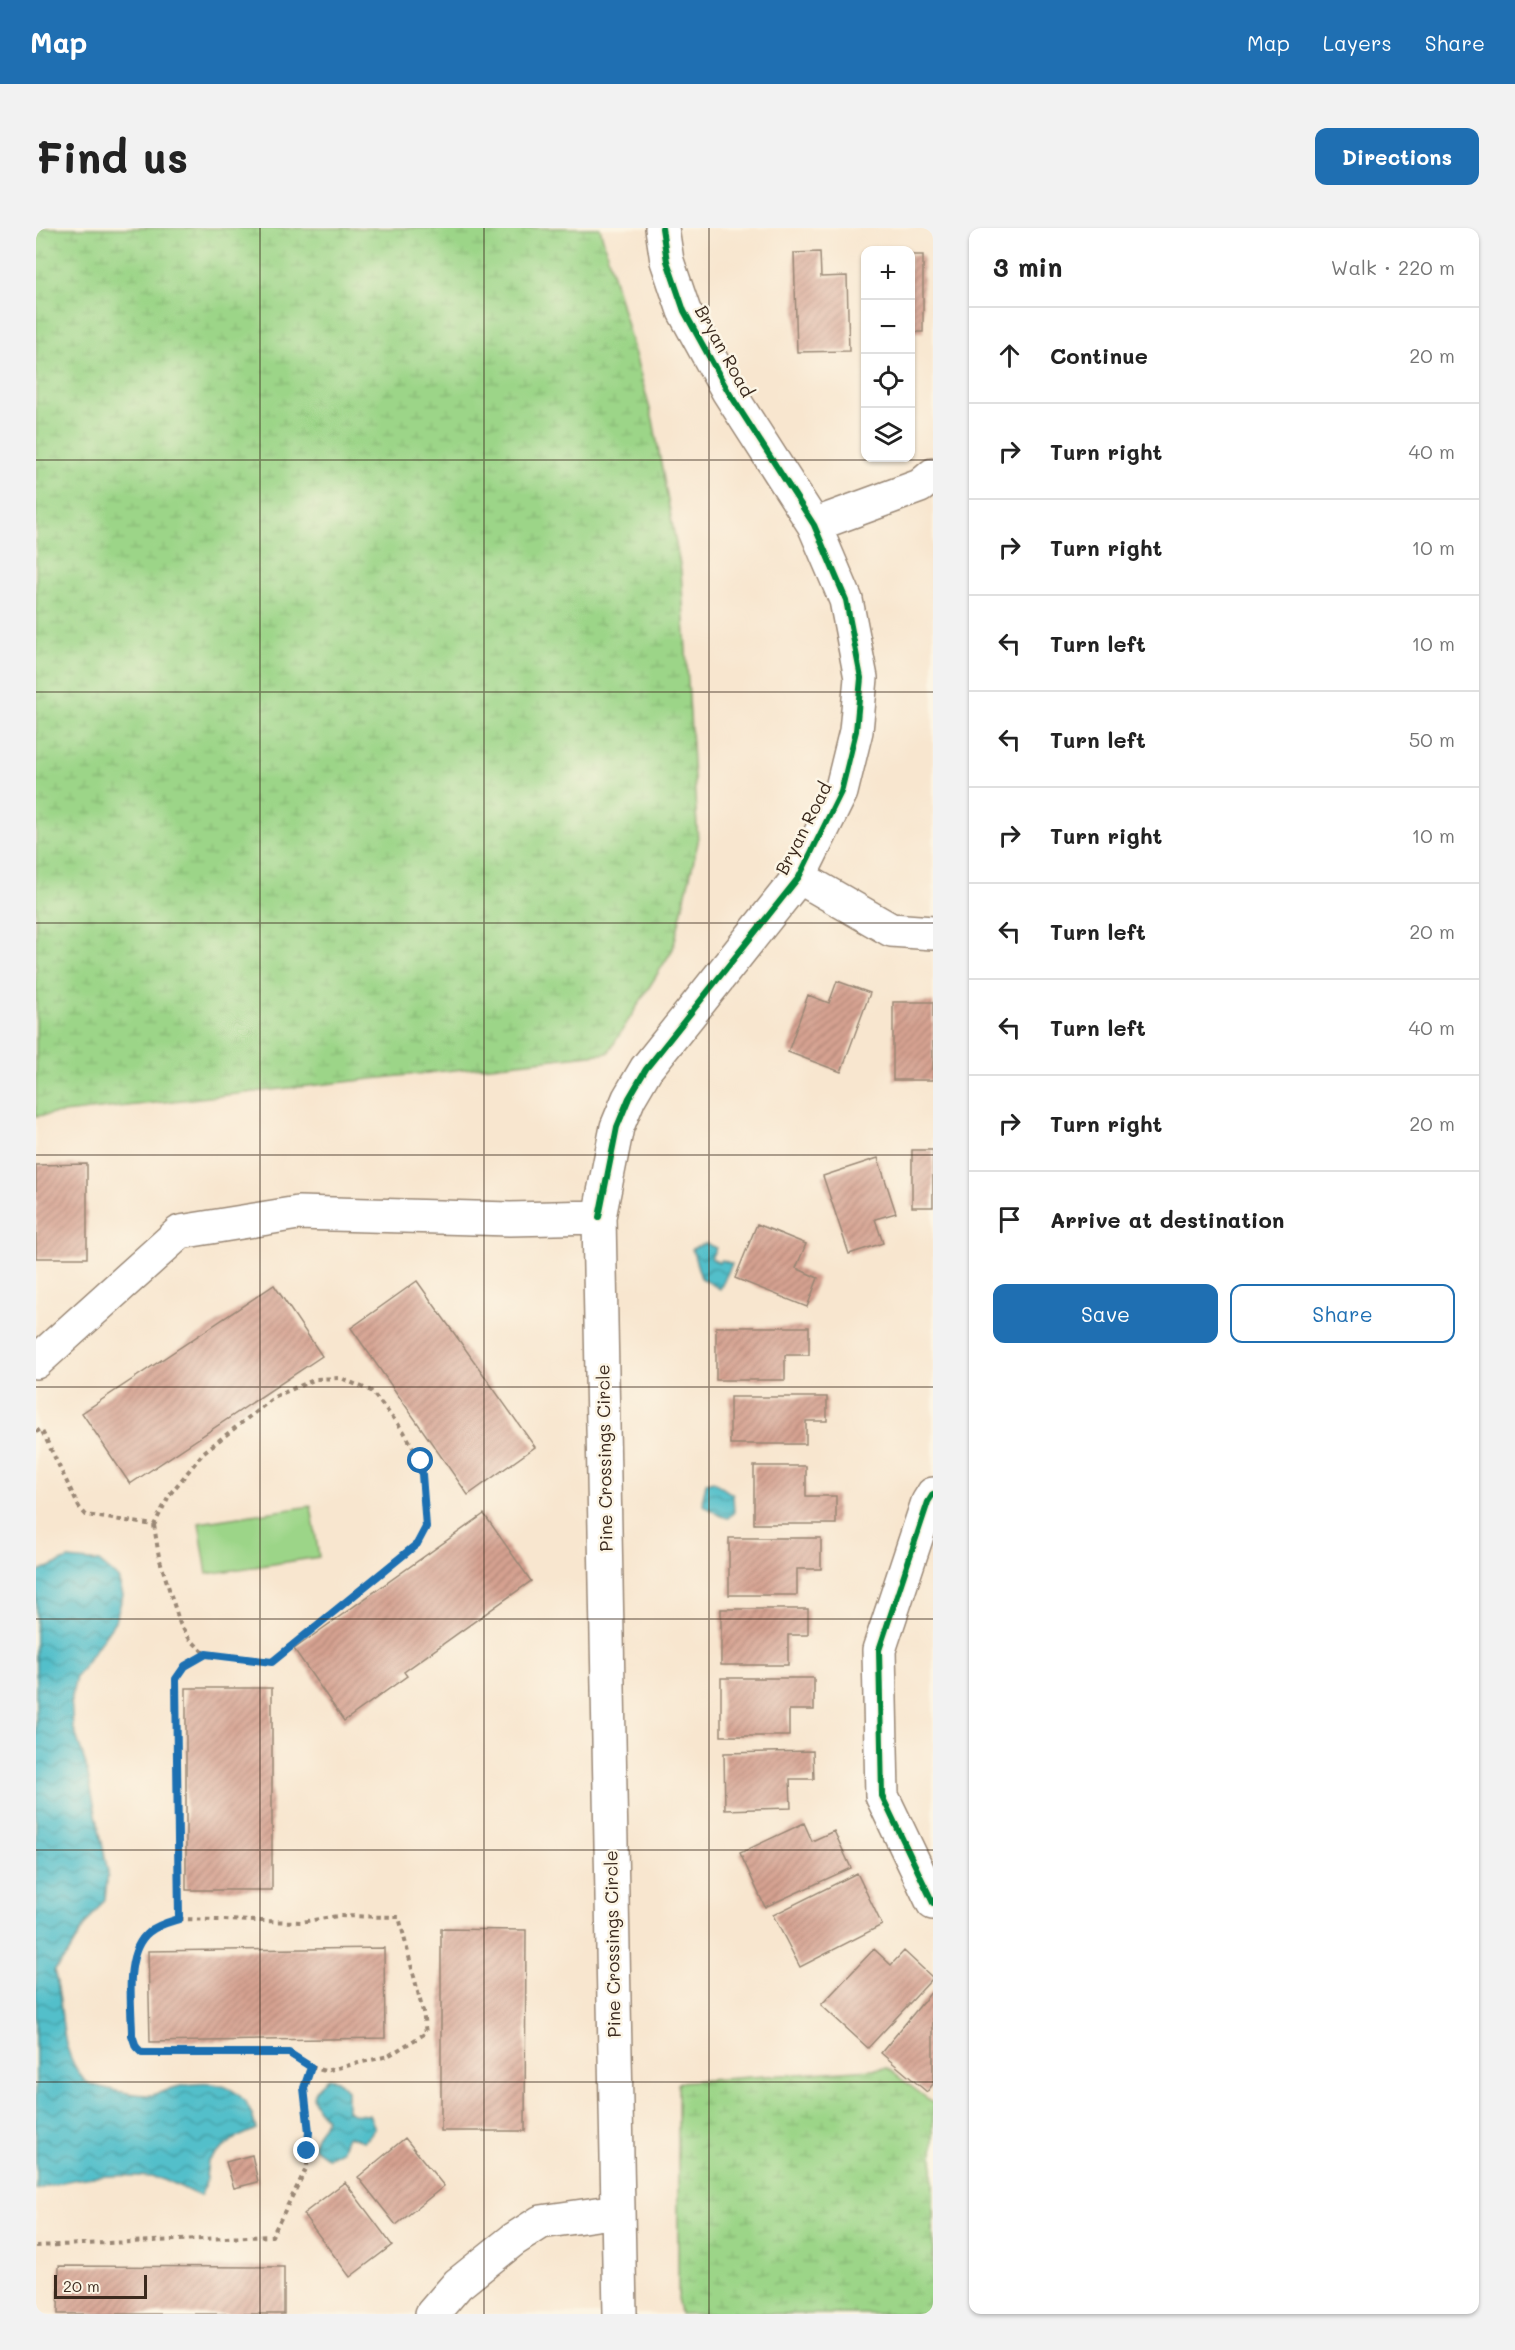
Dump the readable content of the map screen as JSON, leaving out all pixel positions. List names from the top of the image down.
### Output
{
  "streets": {
    "street": ["Bryan Road", "Pine Crossings Circle"]
  },
  "crossings": [
    ["Bryan Road", "Pine Crossings Circle"]
  ],
  "scale_bar": "20 m",
  "page": {
    "header": "Map",
    "nav": ["Map", "Layers", "Share"],
    "buttons": [
      "Directions",
      ["Save", "Share"]
    ],
    "title": "Find us",
    "heading": ["3 min", "Walk · 220 m"],
    "map_buttons": ["+", "−"],
    "list": [
      ["Continue", "20 m"],
      ["Turn right", "40 m"],
      ["Turn right", "10 m"],
      ["Turn left", "10 m"],
      ["Turn left", "50 m"],
      ["Turn right", "10 m"],
      ["Turn left", "20 m"],
      ["Turn left", "40 m"],
      ["Turn right", "20 m"],
      "Arrive at destination"
    ],
    "scale": "20 m"
  }
}
